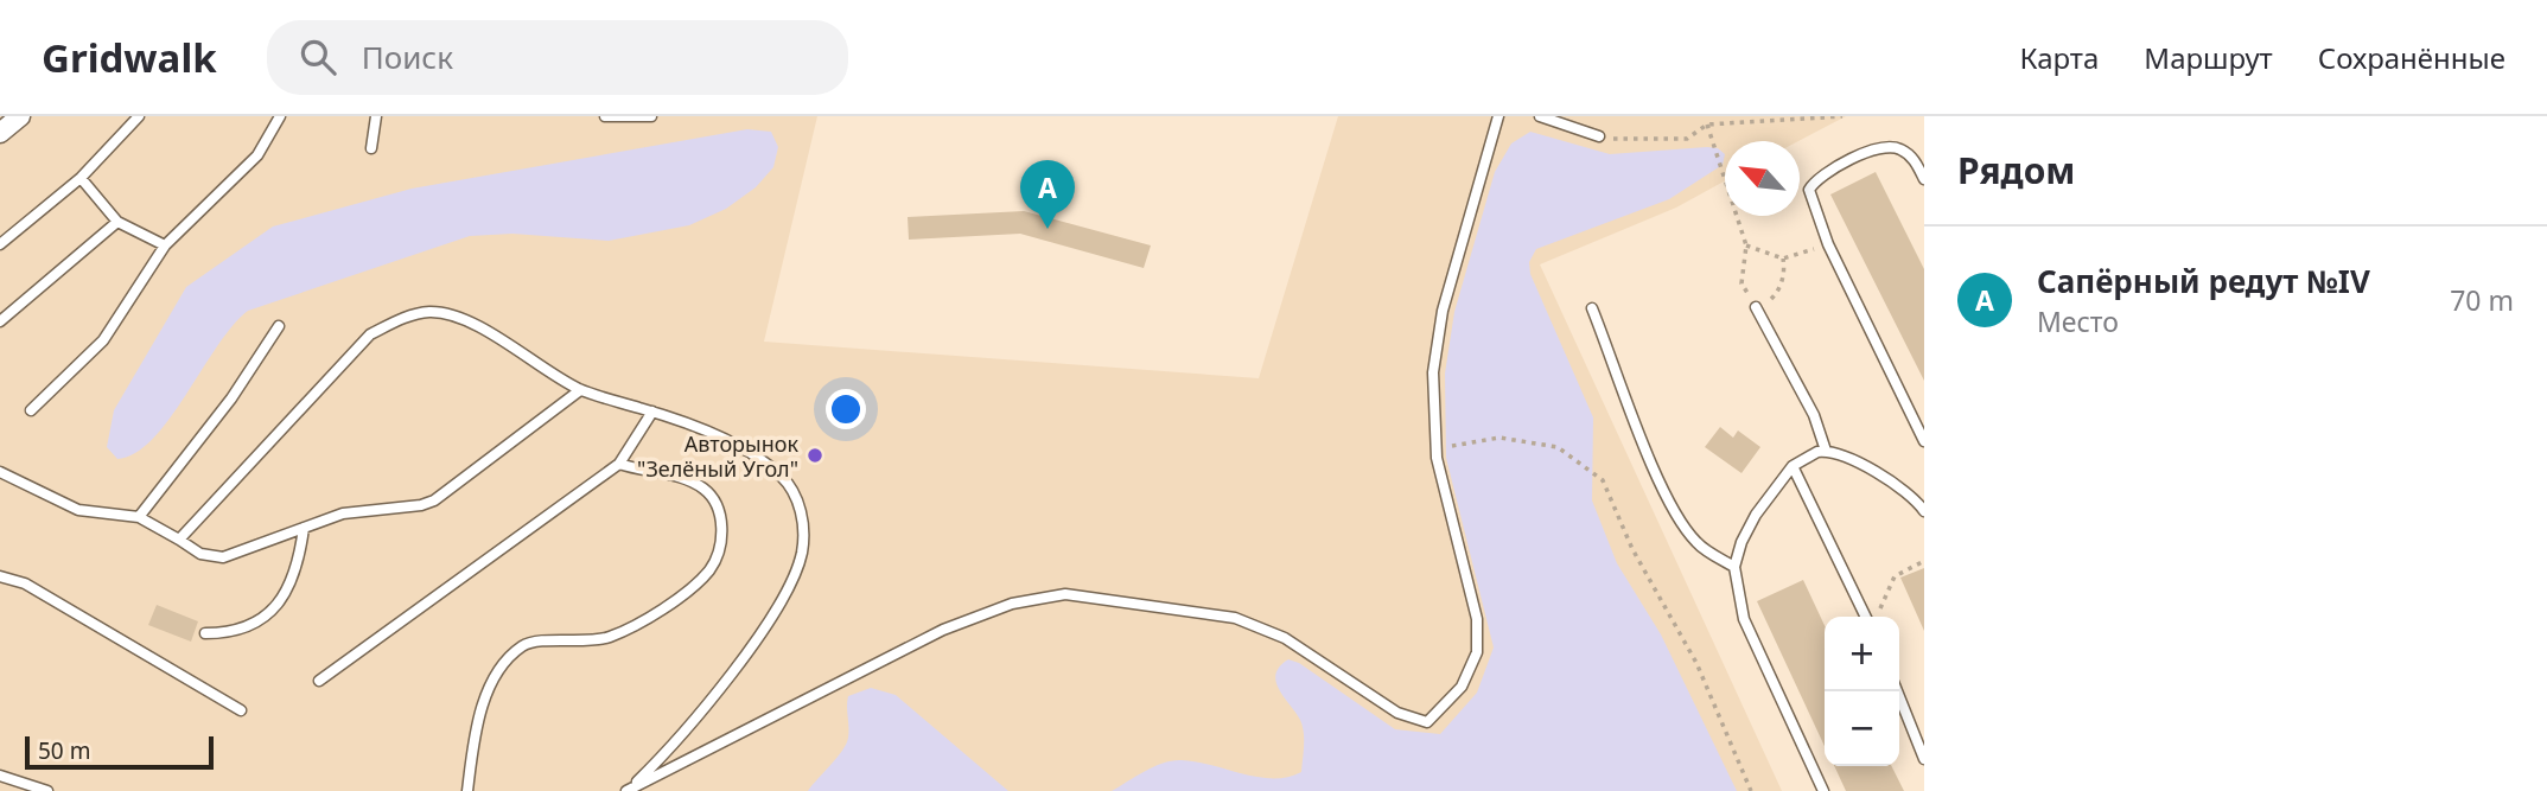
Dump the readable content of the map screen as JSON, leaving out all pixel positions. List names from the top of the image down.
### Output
{
  "places": ["Авторынок \"Зелёный Угол\""],
  "scale_bar": "50 m",
  "north": "top left",
  "page": {
    "header": "Gridwalk",
    "search": "Поиск",
    "nav": ["Карта", "Маршрут", "Сохранённые"],
    "heading": "Рядом",
    "pins": "A",
    "list": [
      {
        "mark": "A",
        "name": "Сапёрный редут №IV",
        "note": "Место",
        "value": "70 m"
      }
    ],
    "map_buttons": ["+", "−"],
    "scale": "50 m"
  }
}
